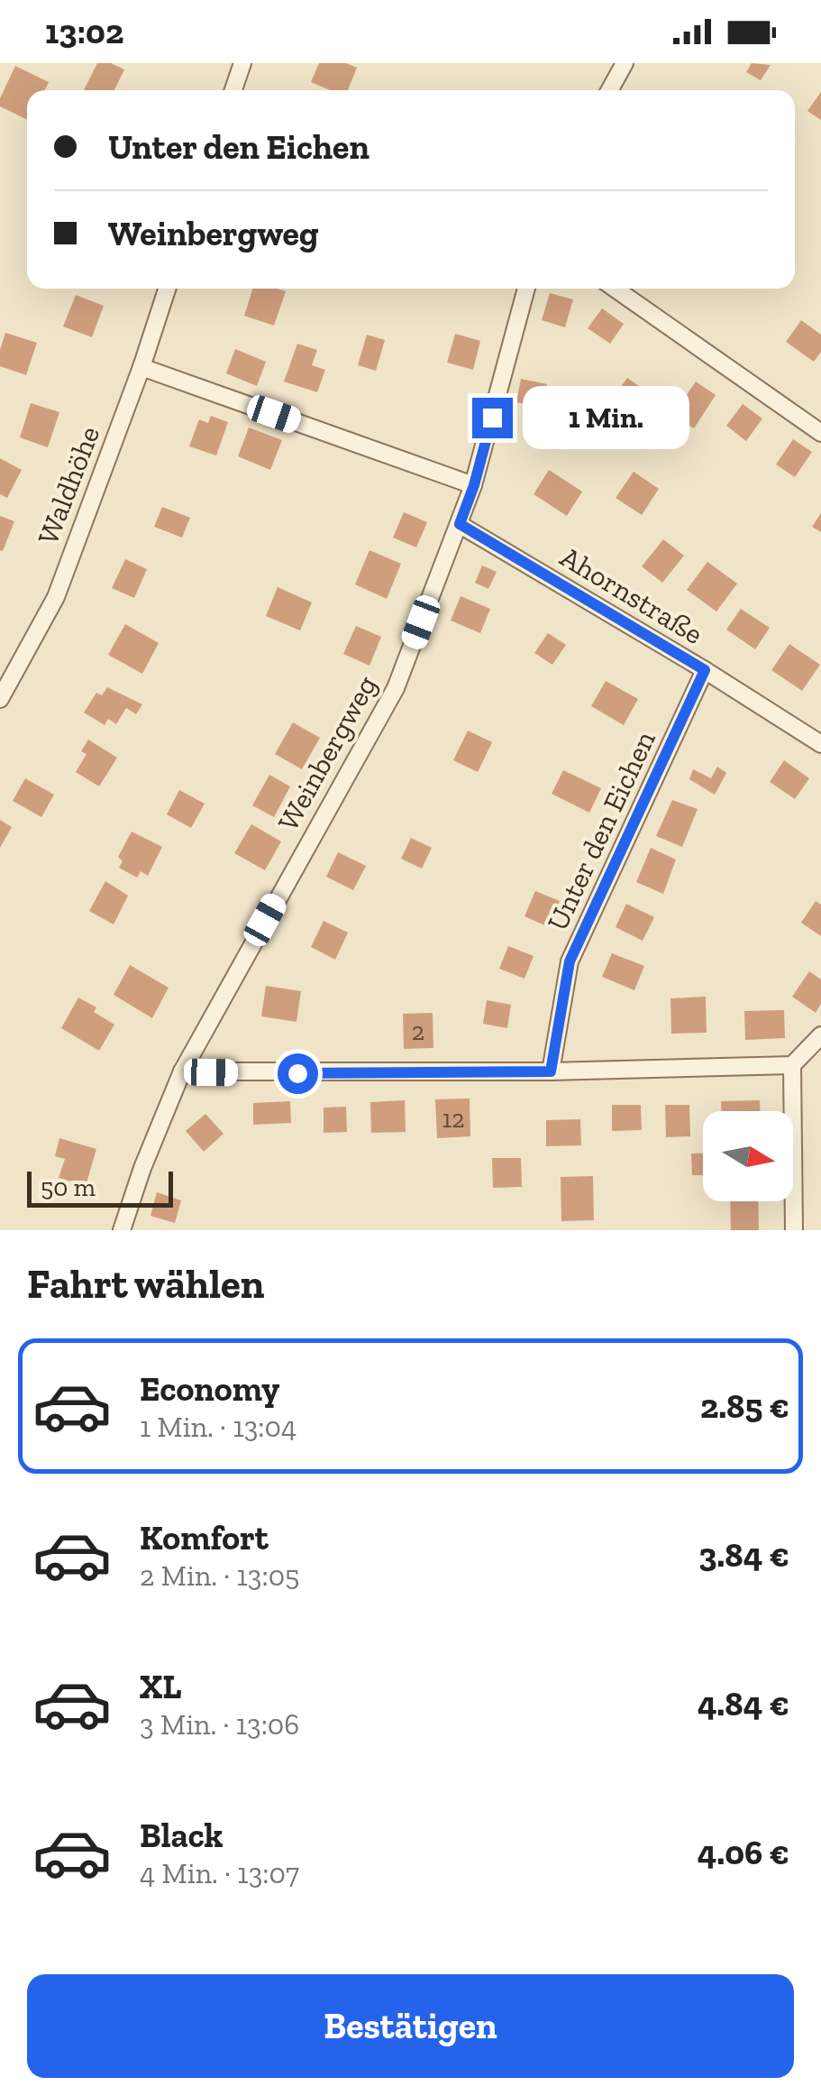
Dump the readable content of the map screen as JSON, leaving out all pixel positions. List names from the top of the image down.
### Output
{
  "streets": {
    "street": [
      "Waldhöhe",
      "Ahornstraße",
      "Weinbergweg",
      "Unter den Eichen"
    ]
  },
  "crossings": [
    ["Ahornstraße", "Weinbergweg"],
    ["Ahornstraße", "Unter den Eichen"]
  ],
  "house_numbers": ["2", "12"],
  "scale_bar": "50 m",
  "north": "right",
  "page": {
    "status": "13:02",
    "banner": ["Unter den Eichen", "Weinbergweg"],
    "bubble": "1 Min.",
    "scale": "50 m",
    "heading": "Fahrt wählen",
    "list": [
      {
        "name": "Economy",
        "note": "1 Min. · 13:04",
        "value": "2.85 €"
      },
      {
        "name": "Komfort",
        "note": "2 Min. · 13:05",
        "value": "3.84 €"
      },
      {
        "name": "XL",
        "note": "3 Min. · 13:06",
        "value": "4.84 €"
      },
      {
        "name": "Black",
        "note": "4 Min. · 13:07",
        "value": "4.06 €"
      }
    ],
    "buttons": "Bestätigen"
  }
}
